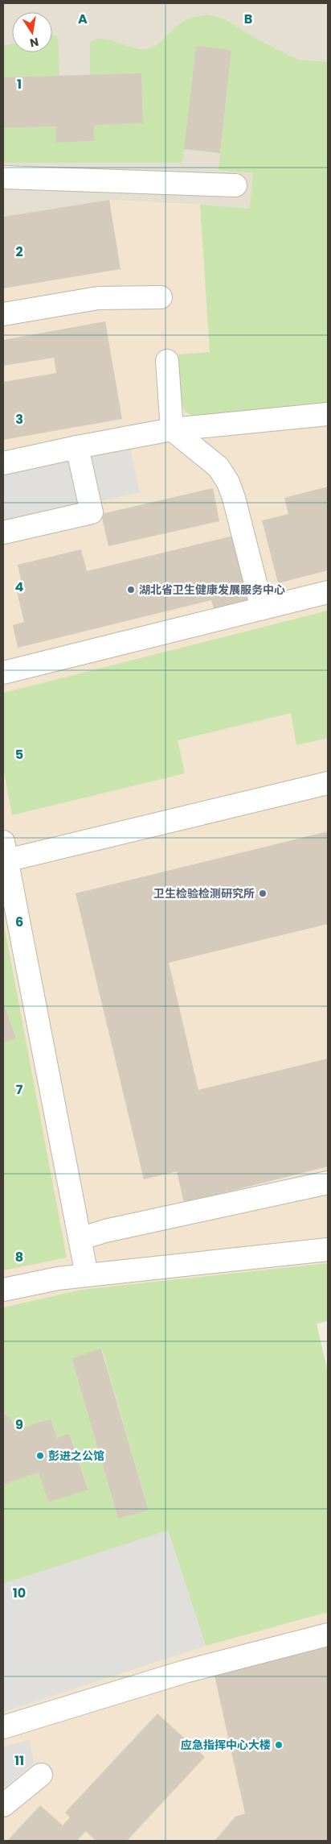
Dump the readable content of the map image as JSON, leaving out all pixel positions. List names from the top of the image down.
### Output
{
  "places": [
    "湖北省卫生健康发展服务中心",
    "卫生检验检测研究所",
    "彭进之公馆",
    "应急指挥中心大楼"
  ],
  "north": "bottom",
  "grid": {
    "columns": ["A", "B"],
    "rows": [
      "1",
      "2",
      "3",
      "4",
      "5",
      "6",
      "7",
      "8",
      "9",
      "10",
      "11"
    ]
  }
}
